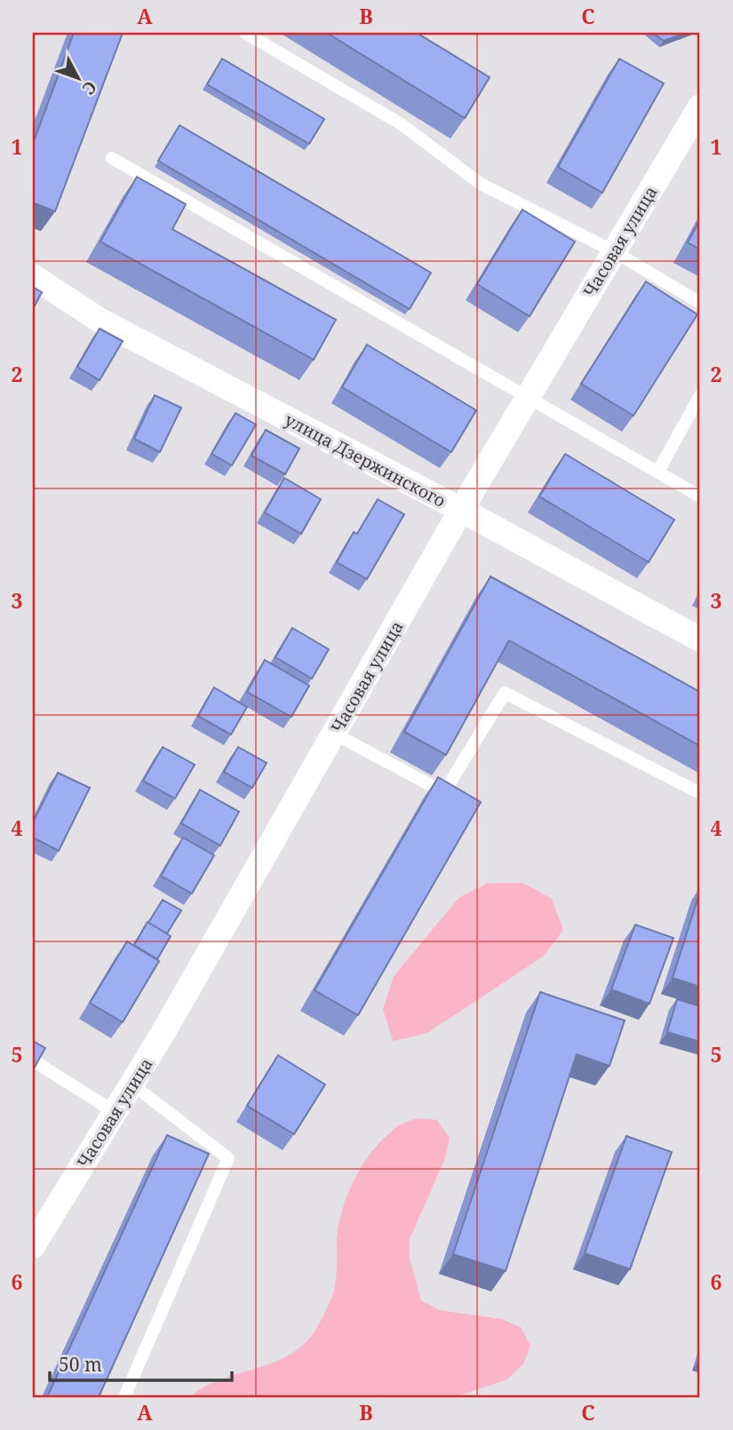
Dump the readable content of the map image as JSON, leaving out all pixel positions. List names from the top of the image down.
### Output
{
  "streets": {
    "street": ["Часовая улица", "улица Дзержинского"]
  },
  "crossings": [
    ["Часовая улица", "улица Дзержинского"]
  ],
  "scale_bar": "50 m",
  "north": "bottom right",
  "grid": {
    "columns": ["A", "B", "C"],
    "rows": [
      "1",
      "2",
      "3",
      "4",
      "5",
      "6"
    ]
  }
}
